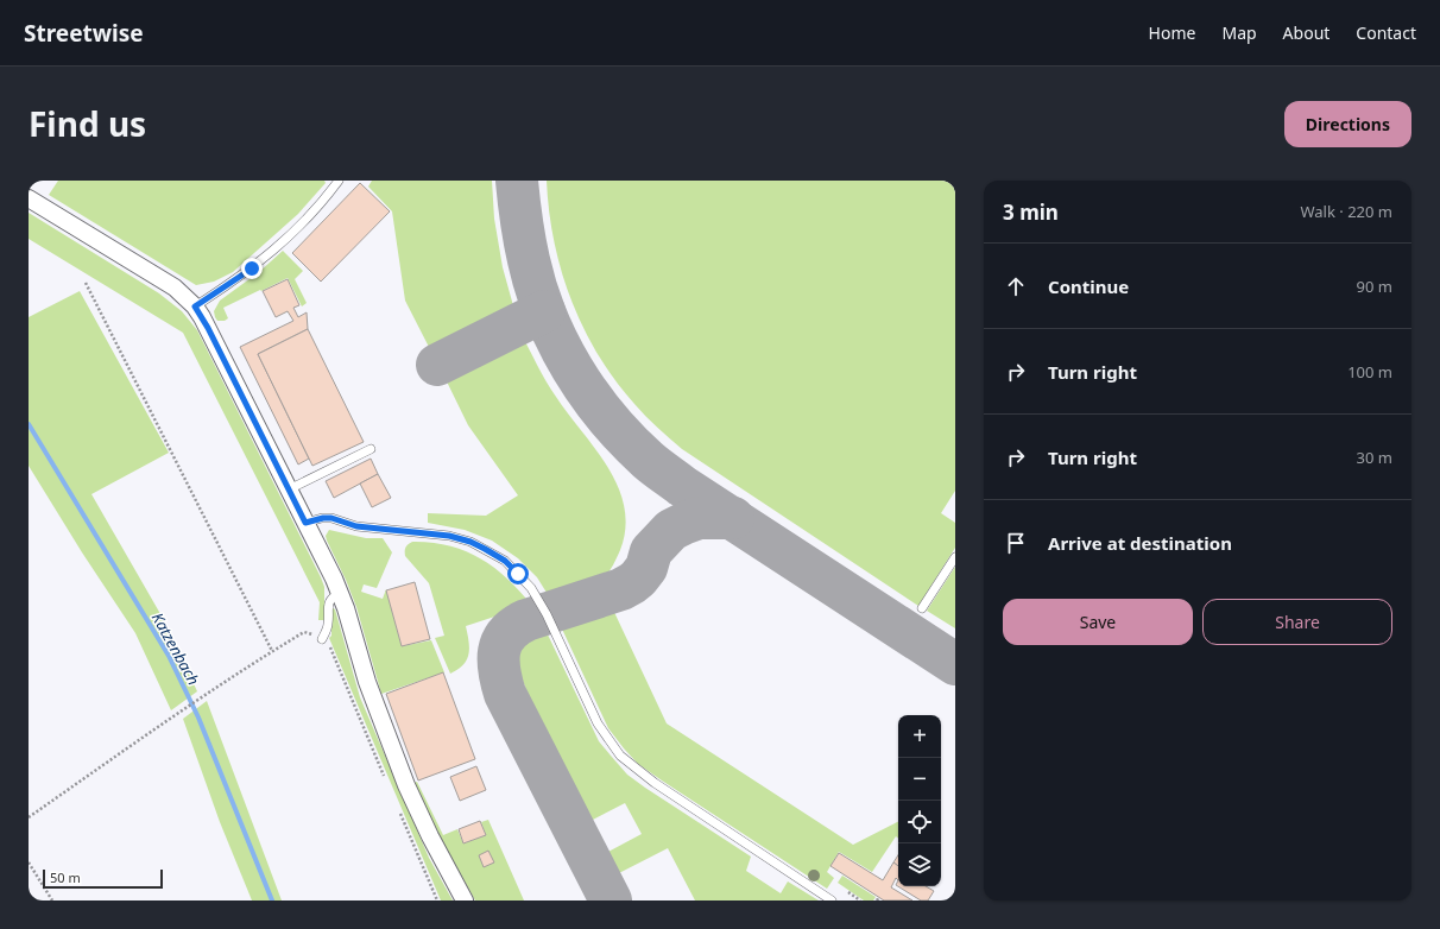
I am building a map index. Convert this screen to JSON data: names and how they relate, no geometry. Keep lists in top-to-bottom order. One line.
{"water":["Katzenbach"],"scale_bar":"50 m","page":{"header":"Streetwise","nav":["Home","Map","About","Contact"],"title":"Find us","buttons":["Directions",["Save","Share"]],"heading":["3 min","Walk · 220 m"],"list":[["Continue","90 m"],["Turn right","100 m"],["Turn right","30 m"],"Arrive at destination"],"map_buttons":["+","−"],"scale":"50 m"}}
